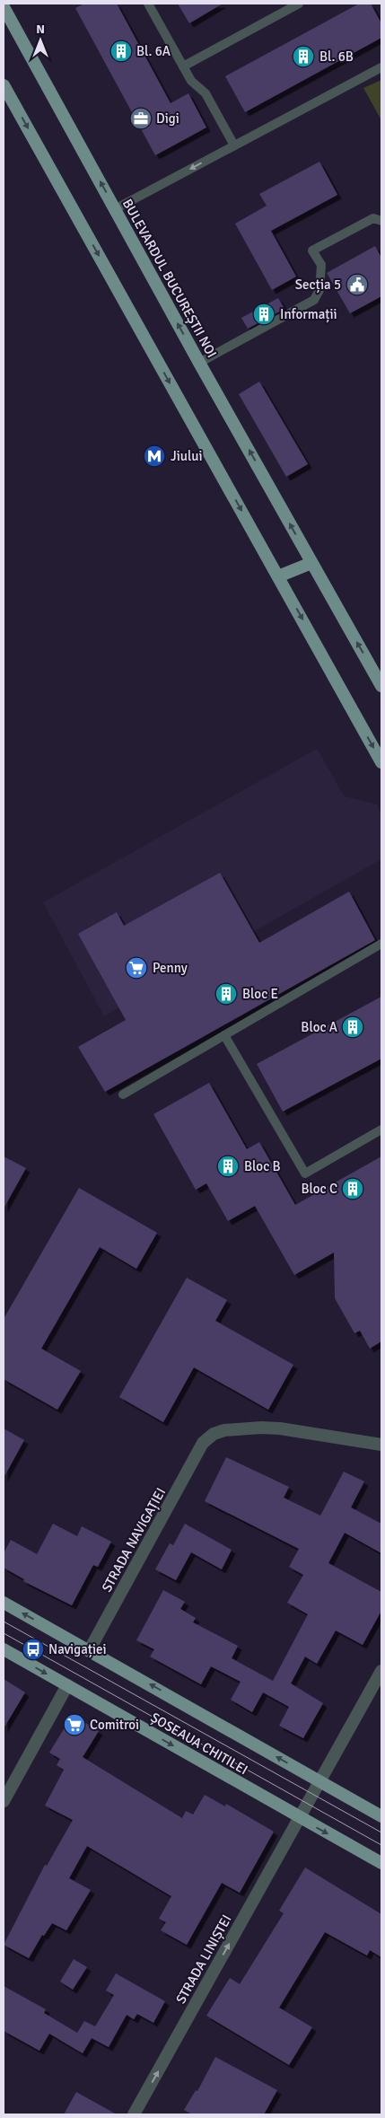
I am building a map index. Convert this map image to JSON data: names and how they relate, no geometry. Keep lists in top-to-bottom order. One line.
{"streets":{"main road":["BULEVARDUL BUCUREȘTII NOI","ȘOSEAUA CHITILEI"],"street":["STRADA NAVIGAȚIEI","STRADA LINIȘTEI"]},"crossings":[["STRADA NAVIGAȚIEI","ȘOSEAUA CHITILEI"],["ȘOSEAUA CHITILEI","STRADA LINIȘTEI"]],"one_way":["STRADA LINIȘTEI"],"places":{"building":["Bl. 6A","Bl. 6B","Informații","Bloc E","Bloc A","Bloc B","Bloc C"],"office":["Digi"],"public building":["Secția 5"],"metro station":["Jiului"],"supermarket":["Penny","Comitroi"],"bus stop":["Navigației"]},"north":"top"}
